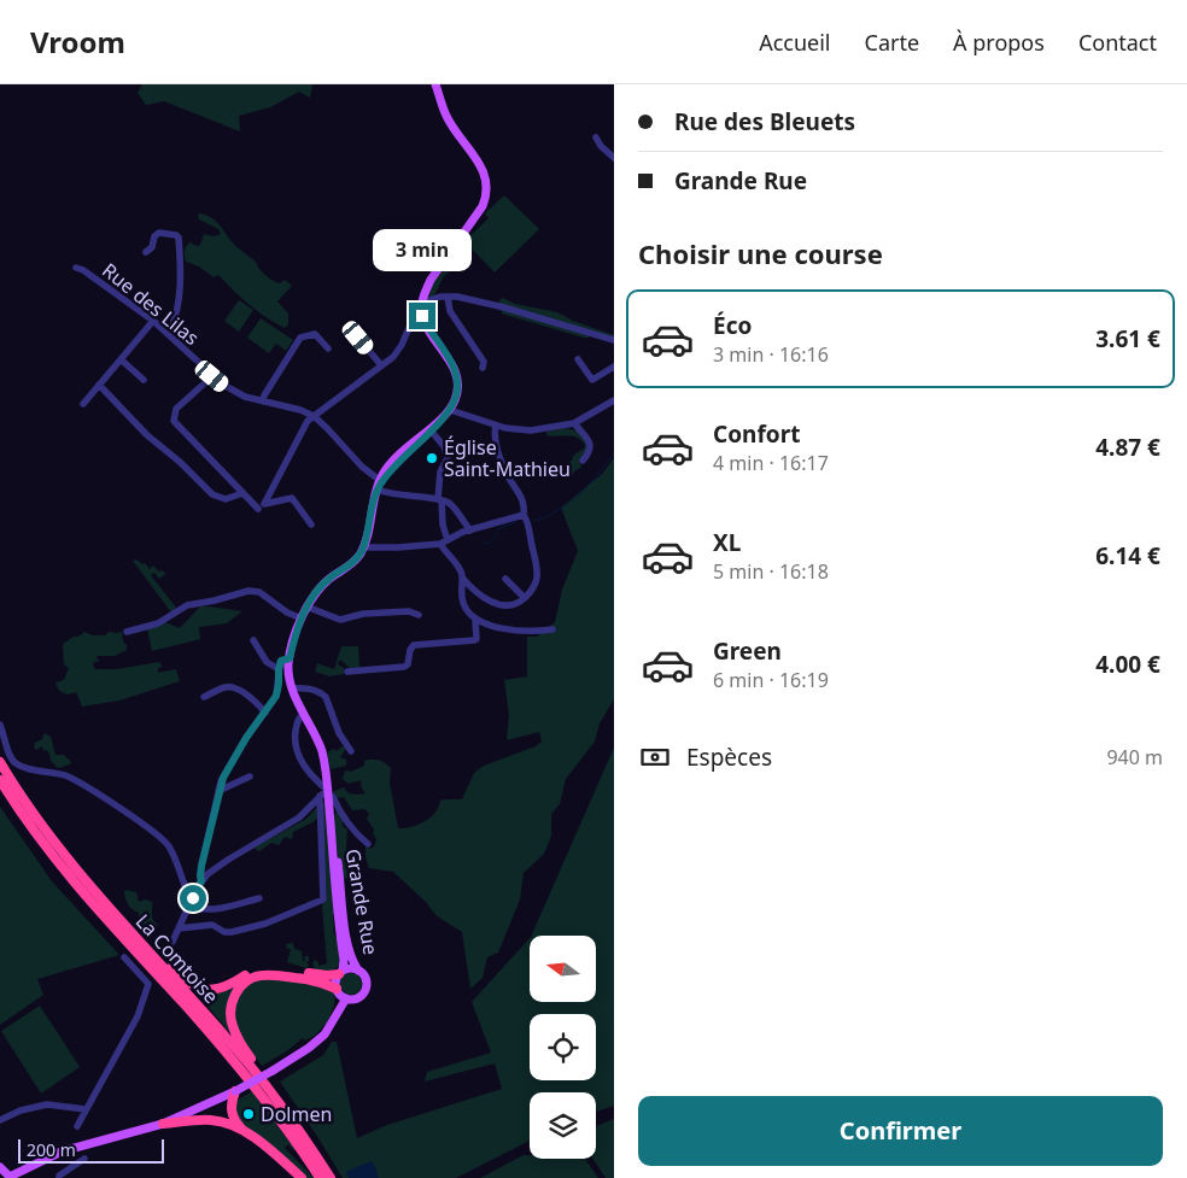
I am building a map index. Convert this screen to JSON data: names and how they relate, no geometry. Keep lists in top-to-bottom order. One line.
{"streets":{"highway":["La Comtoise"],"main road":["Grande Rue"],"street":["Rue des Lilas"]},"places":["Église Saint-Mathieu","Dolmen"],"scale_bar":"200 m","north":"left","page":{"header":"Vroom","nav":["Accueil","Carte","À propos","Contact"],"banner":["Rue des Bleuets","Grande Rue"],"heading":"Choisir une course","bubble":"3 min","list":[{"name":"Éco","note":"3 min · 16:16","value":"3.61 €"},{"name":"Confort","note":"4 min · 16:17","value":"4.87 €"},{"name":"XL","note":"5 min · 16:18","value":"6.14 €"},{"name":"Green","note":"6 min · 16:19","value":"4.00 €"}],"pay":["Espèces","940 m"],"buttons":"Confirmer","scale":"200 m"}}
